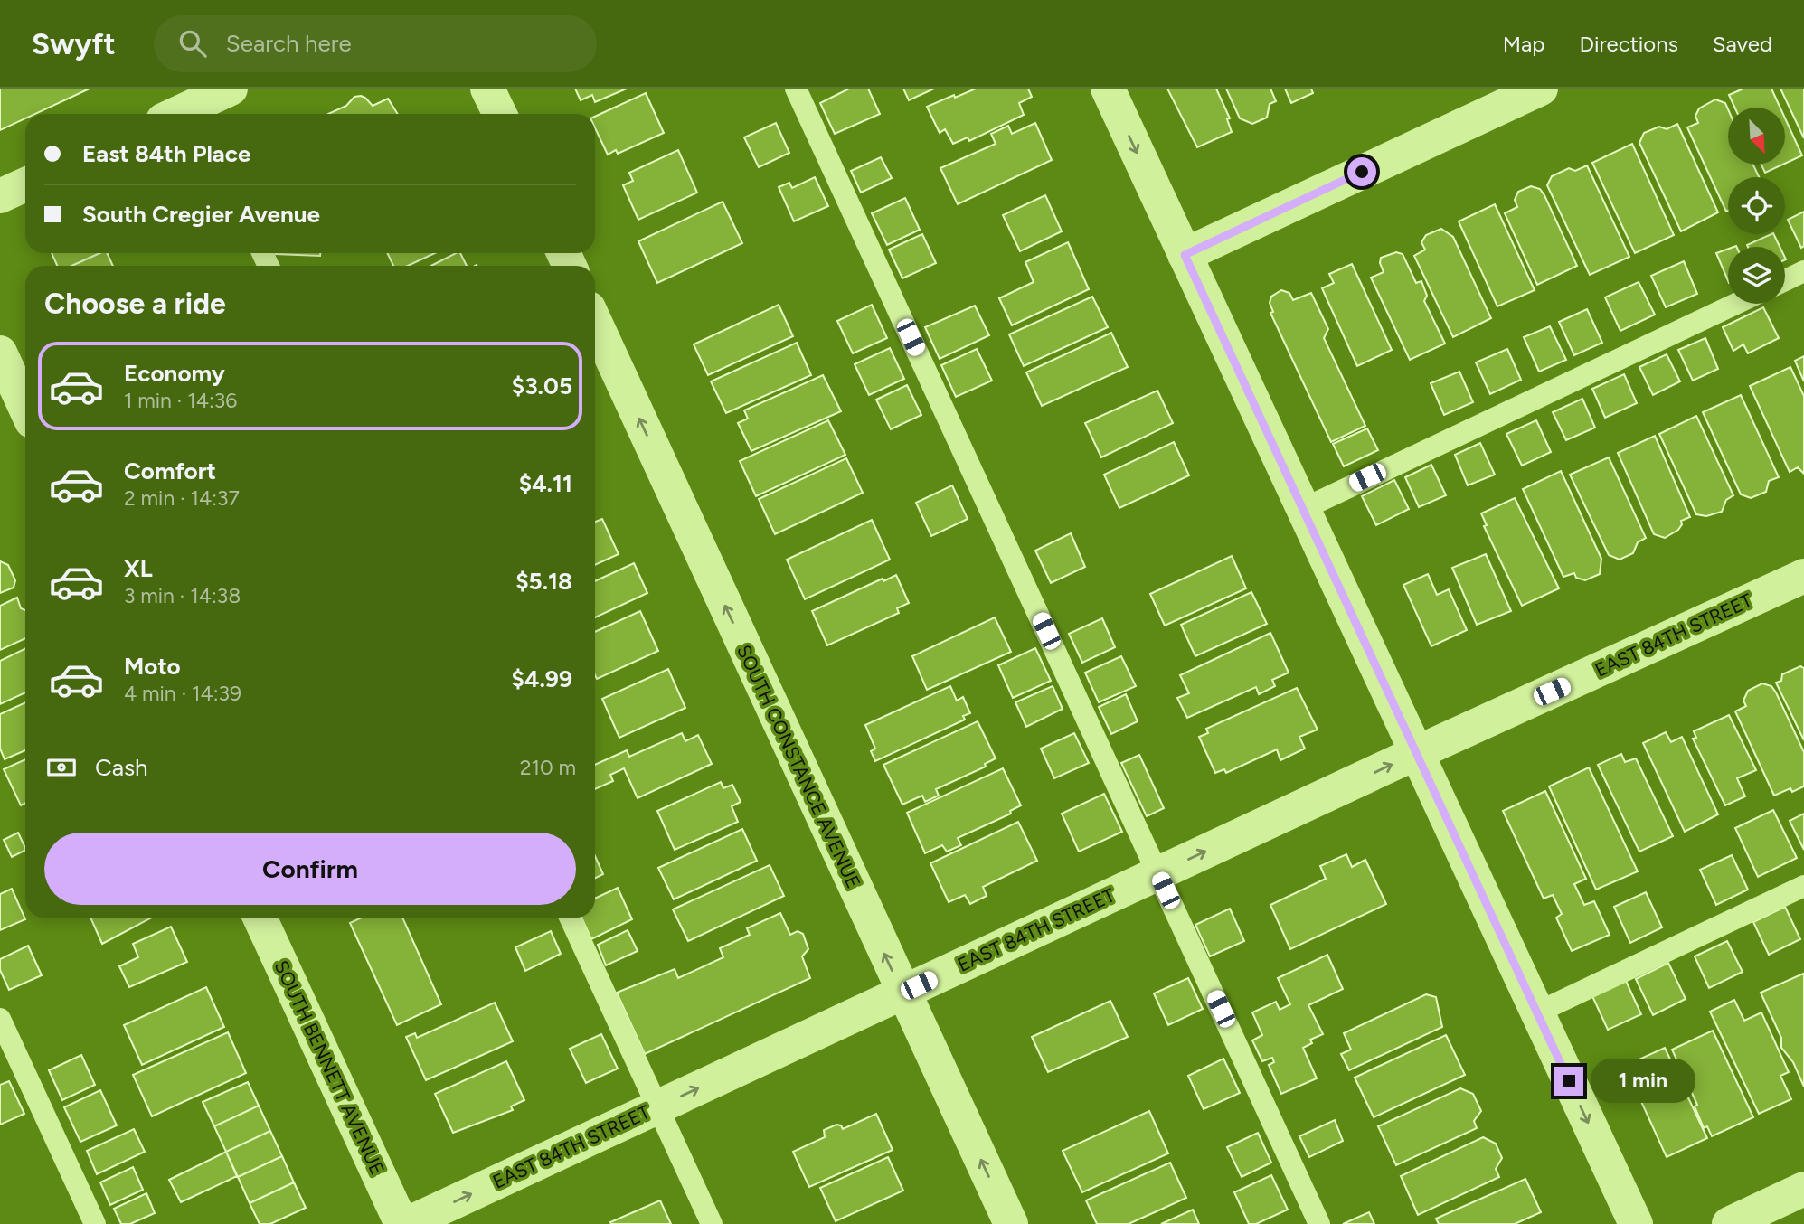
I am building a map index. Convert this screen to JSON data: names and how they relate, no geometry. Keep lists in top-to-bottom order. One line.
{"streets":{"street":["EAST 84TH STREET","SOUTH CONSTANCE AVENUE","SOUTH BENNETT AVENUE"]},"crossings":[["EAST 84TH STREET","SOUTH CONSTANCE AVENUE"]],"one_way":["EAST 84TH STREET","SOUTH CONSTANCE AVENUE"],"north":"bottom right","page":{"header":"Swyft","search":"Search here","nav":["Map","Directions","Saved"],"banner":["East 84th Place","South Cregier Avenue"],"heading":"Choose a ride","list":[{"name":"Economy","note":"1 min · 14:36","value":"$3.05"},{"name":"Comfort","note":"2 min · 14:37","value":"$4.11"},{"name":"XL","note":"3 min · 14:38","value":"$5.18"},{"name":"Moto","note":"4 min · 14:39","value":"$4.99"}],"pay":["Cash","210 m"],"buttons":"Confirm","bubble":"1 min"}}
